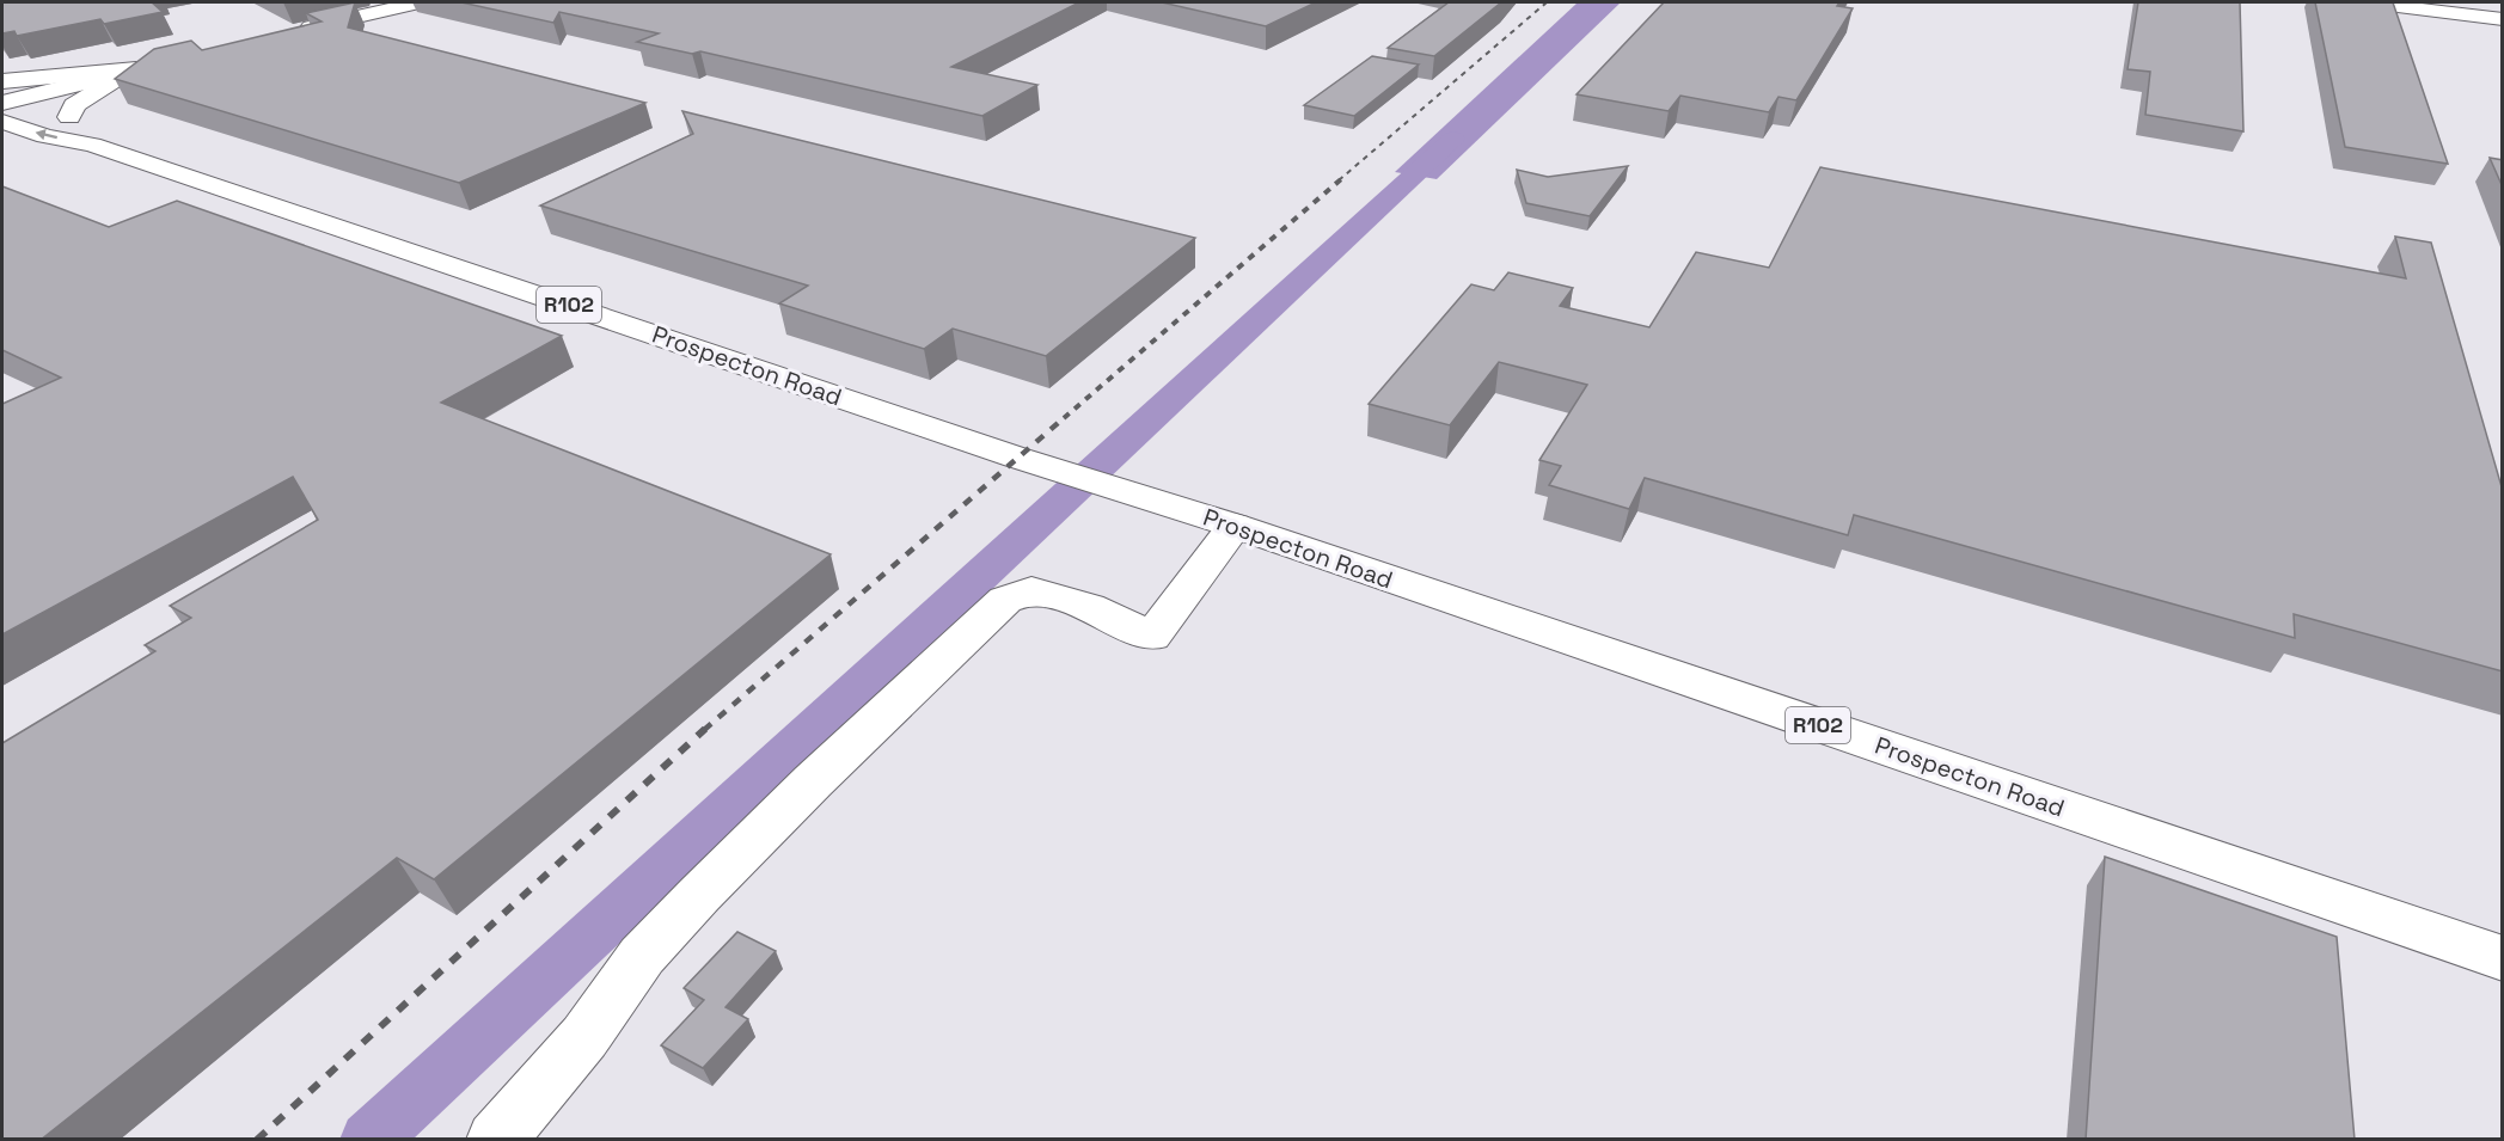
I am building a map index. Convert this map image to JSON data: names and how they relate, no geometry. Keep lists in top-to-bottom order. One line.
{"streets":{"main road":["R102","Prospecton Road"]},"crossings":[["R102","Prospecton Road"]]}
